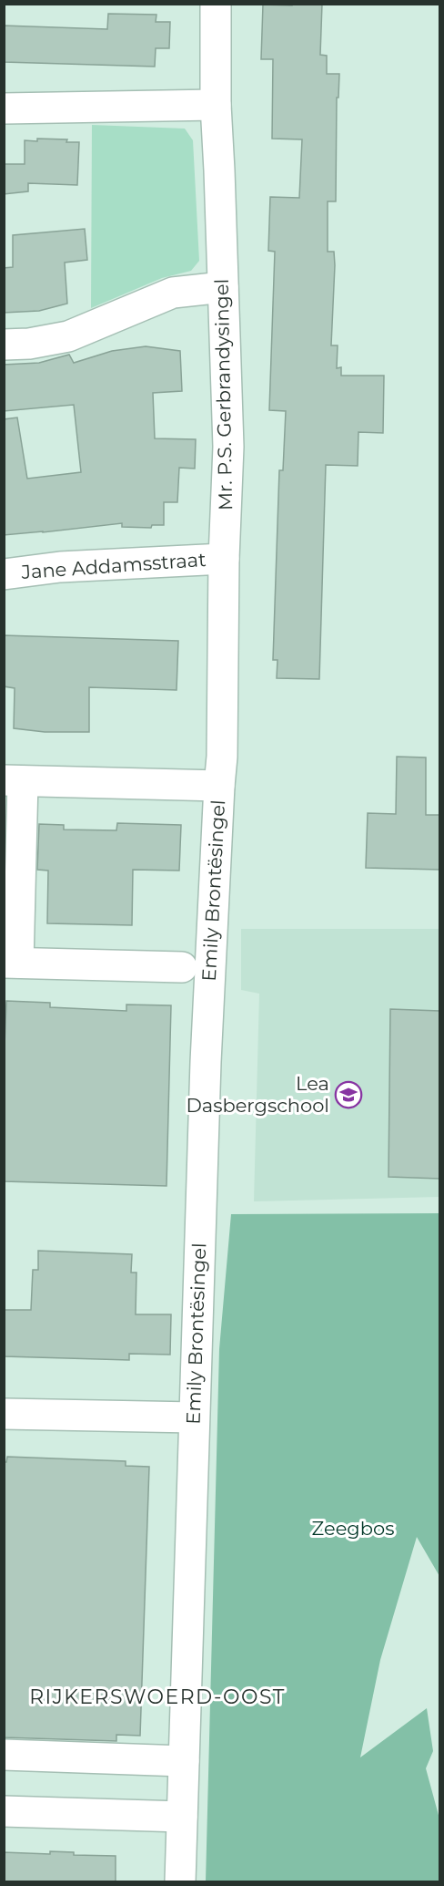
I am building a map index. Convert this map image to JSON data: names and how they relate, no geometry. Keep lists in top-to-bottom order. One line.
{"streets":{"street":["Mr. P.S. Gerbrandysingel","Jane Addamsstraat","Emily Brontësingel"]},"crossings":[["Mr. P.S. Gerbrandysingel","Jane Addamsstraat"],["Mr. P.S. Gerbrandysingel","Emily Brontësingel"]],"districts":["RIJKERSWOERD-OOST"],"parks":["Zeegbos"],"places":{"school or university":["Lea Dasbergschool"]}}
